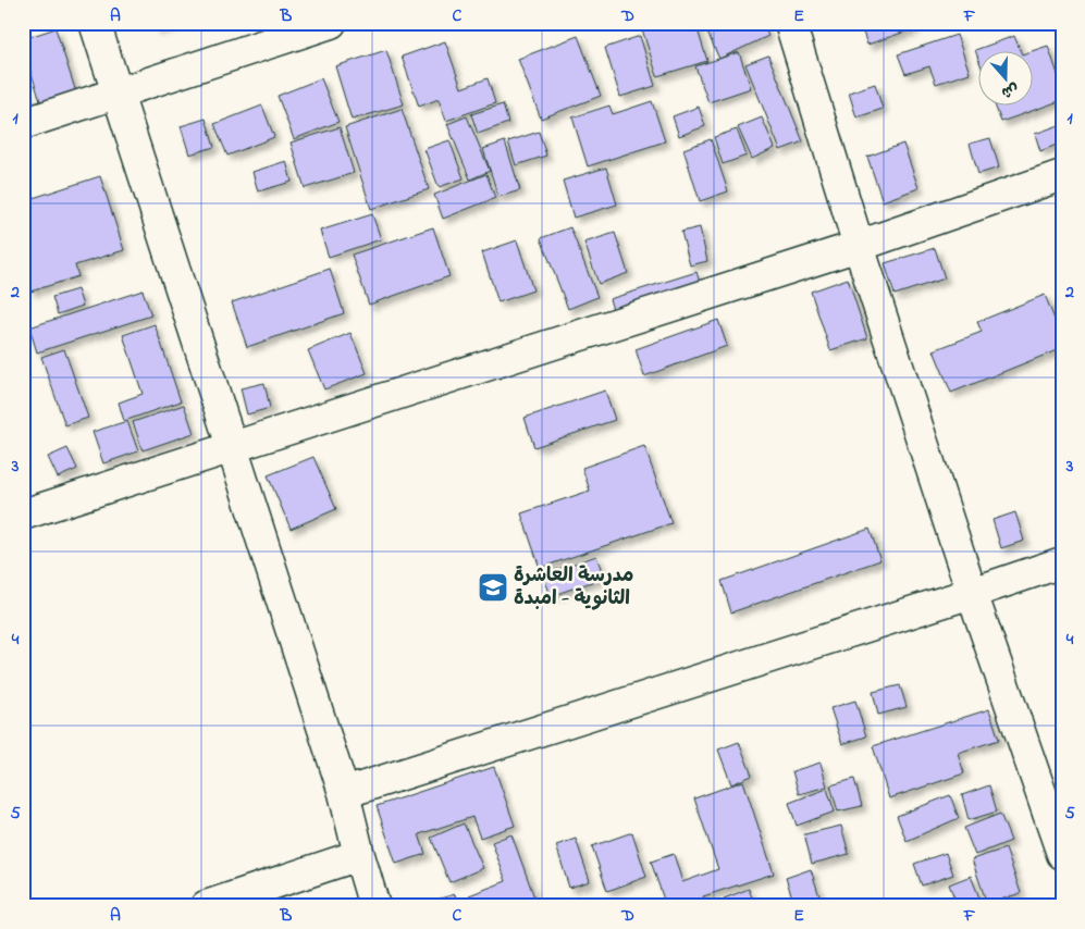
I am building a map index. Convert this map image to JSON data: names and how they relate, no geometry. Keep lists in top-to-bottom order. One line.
{"places":{"school or university":["مدرسة العاشرة الثانوية - امبدة"]},"north":"bottom","grid":{"columns":["A","B","C","D","E","F"],"rows":["1","2","3","4","5"]}}
